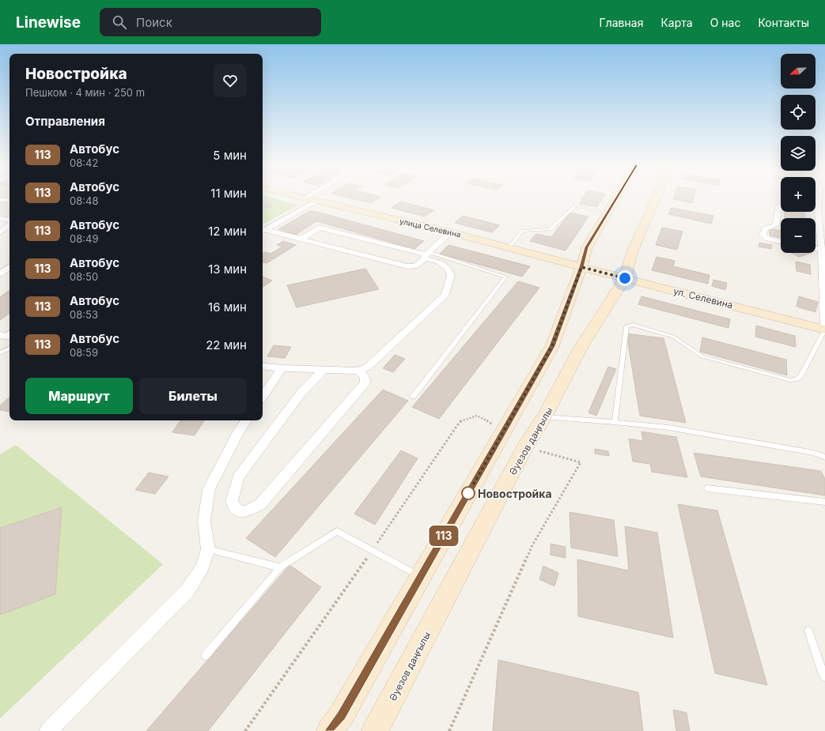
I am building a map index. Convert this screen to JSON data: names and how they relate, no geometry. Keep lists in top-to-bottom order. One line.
{"streets":{"main road":["улица Селевина","ул. Селевина","Әуезов даңғылы"]},"crossings":[["улица Селевина","ул. Селевина"],["ул. Селевина","Әуезов даңғылы"]],"places":["Новостройка"],"lines":["bus line 113"],"north":"left","page":{"header":"Linewise","search":"Поиск","nav":["Главная","Карта","О нас","Контакты"],"on_map":"113","map_buttons":["+","−"],"heading":[["Новостройка","Пешком · 4 мин · 250 m"],"Отправления"],"list":[{"mark":"113","name":"Автобус","note":"08:42","value":"5 мин"},{"mark":"113","name":"Автобус","note":"08:48","value":"11 мин"},{"mark":"113","name":"Автобус","note":"08:49","value":"12 мин"},{"mark":"113","name":"Автобус","note":"08:50","value":"13 мин"},{"mark":"113","name":"Автобус","note":"08:53","value":"16 мин"},{"mark":"113","name":"Автобус","note":"08:59","value":"22 мин"}],"buttons":["Маршрут","Билеты"]}}
